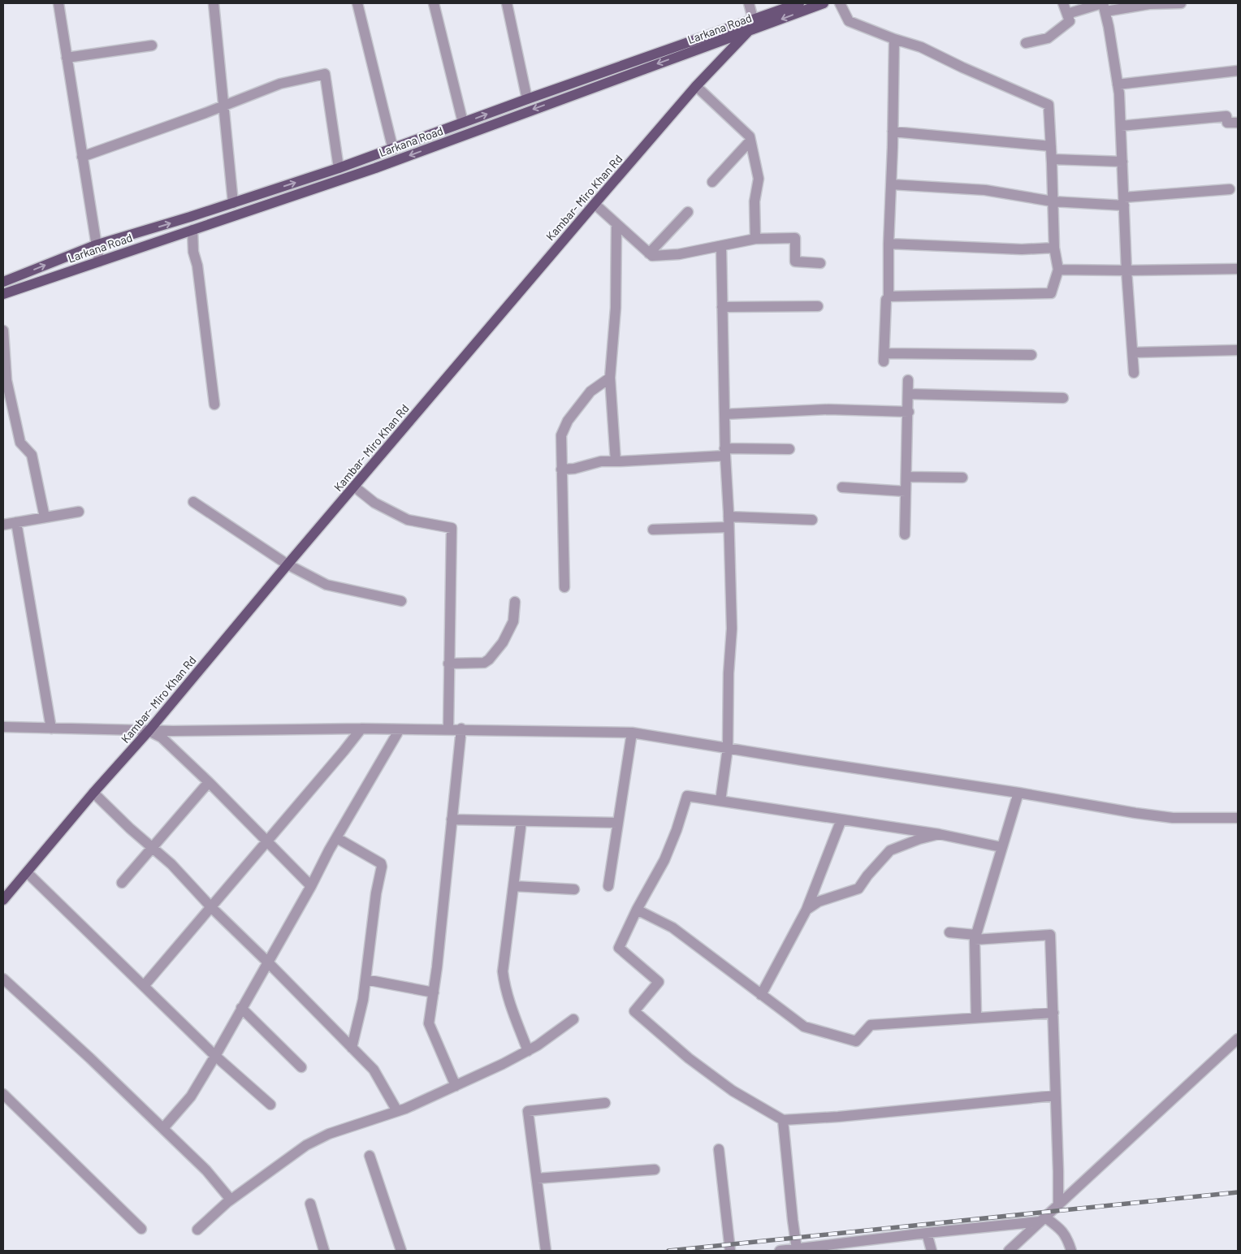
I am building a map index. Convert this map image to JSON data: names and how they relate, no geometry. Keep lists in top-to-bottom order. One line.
{"streets":{"main road":["Larkana Road","Kambar- Miro Khan Rd"]},"crossings":[["Larkana Road","Kambar- Miro Khan Rd"]]}
